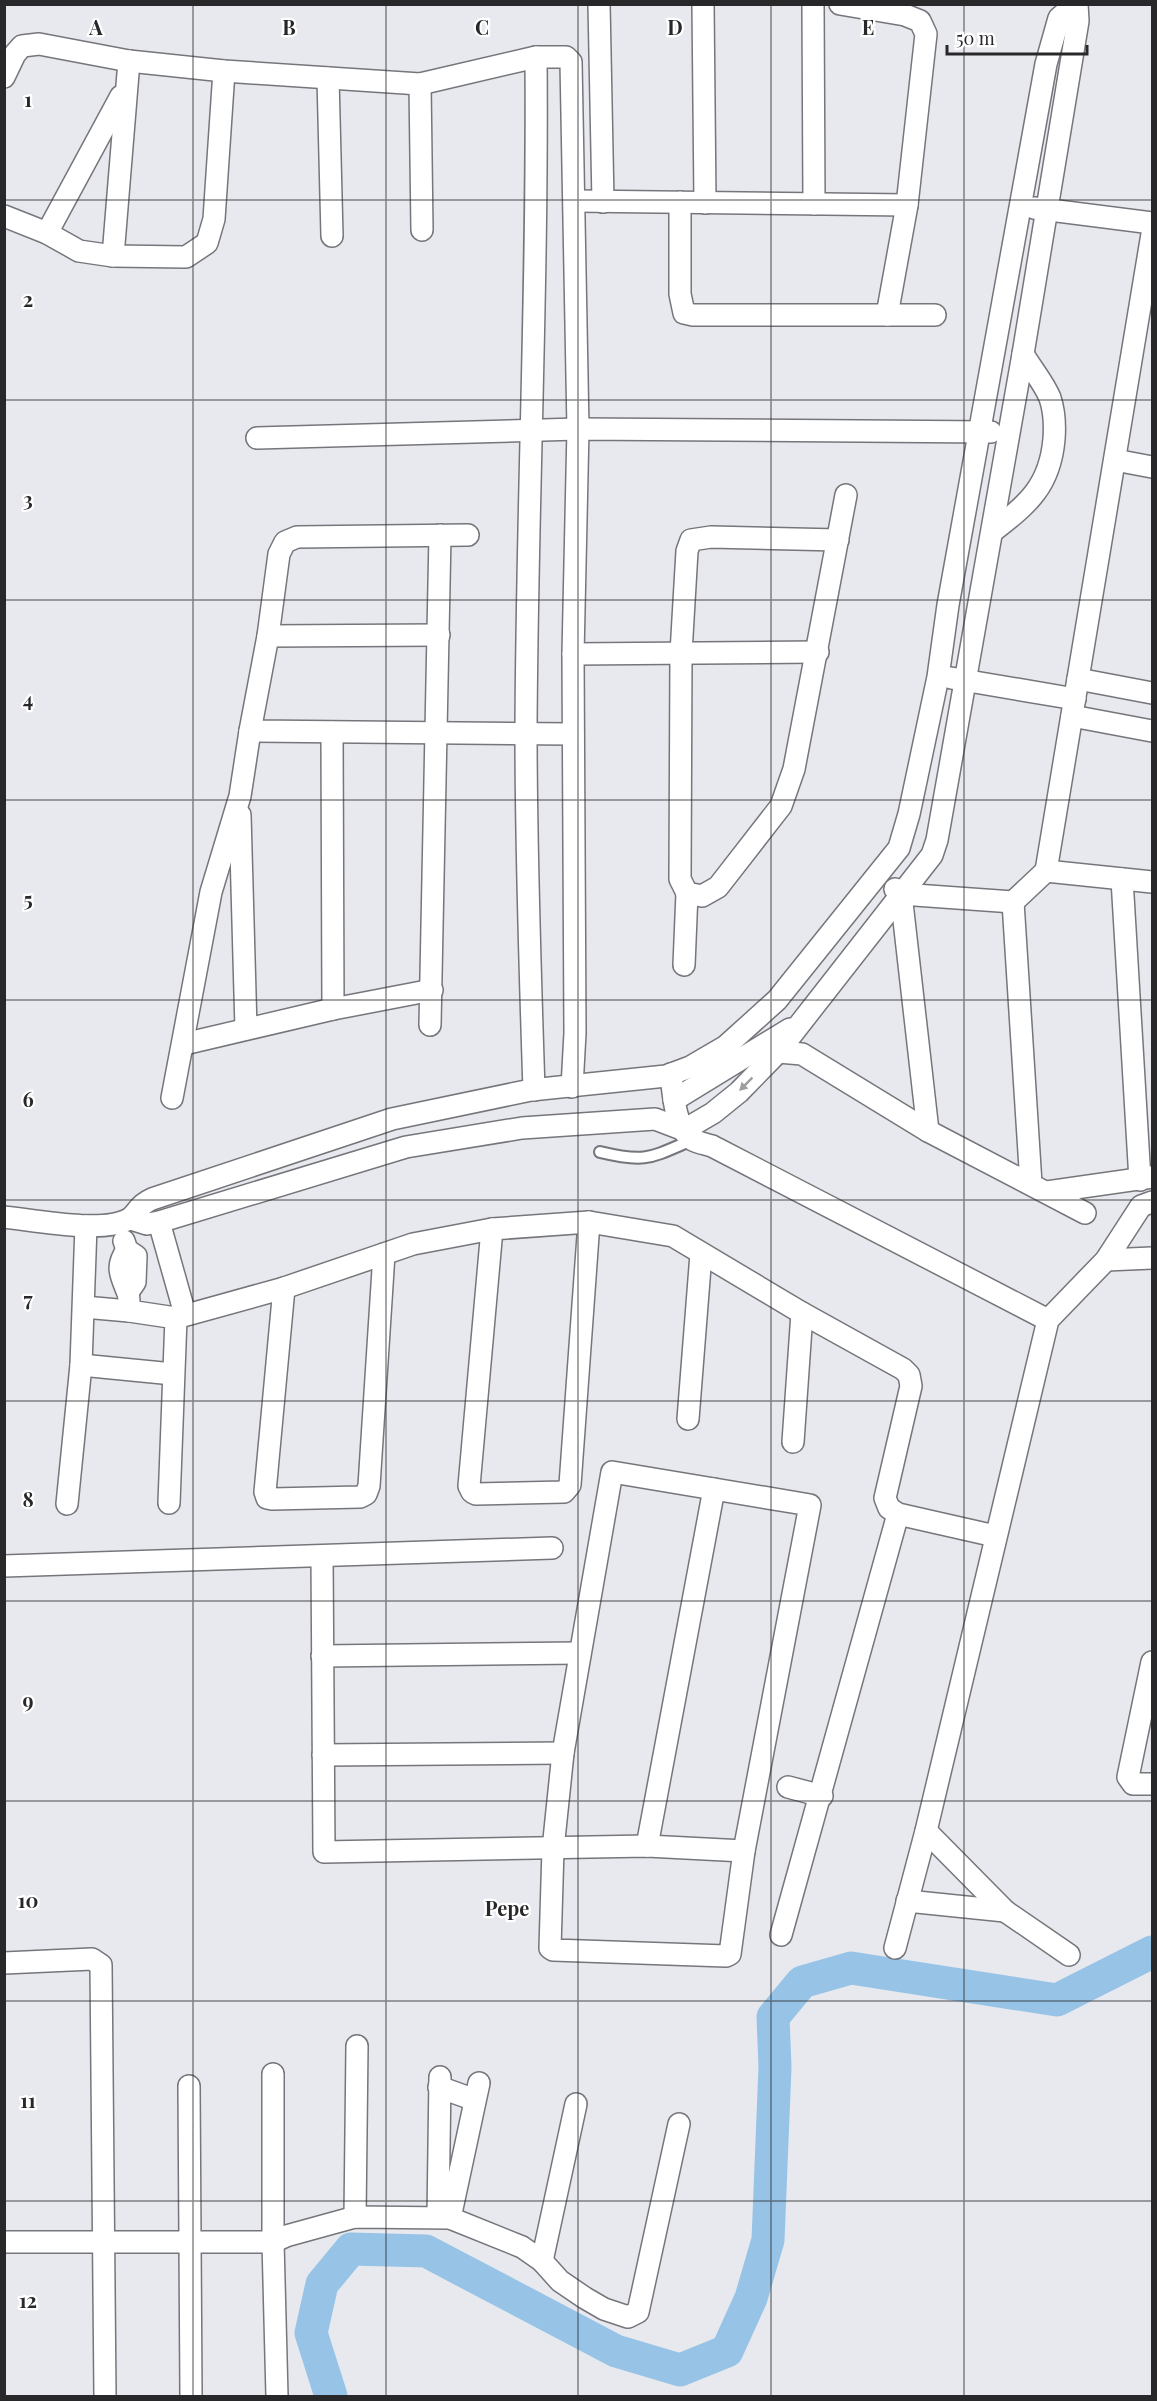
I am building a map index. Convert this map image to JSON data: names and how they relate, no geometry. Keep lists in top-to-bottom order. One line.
{"districts":["Pepe"],"scale_bar":"50 m","grid":{"columns":["A","B","C","D","E"],"rows":["1","2","3","4","5","6","7","8","9","10","11","12"]}}
